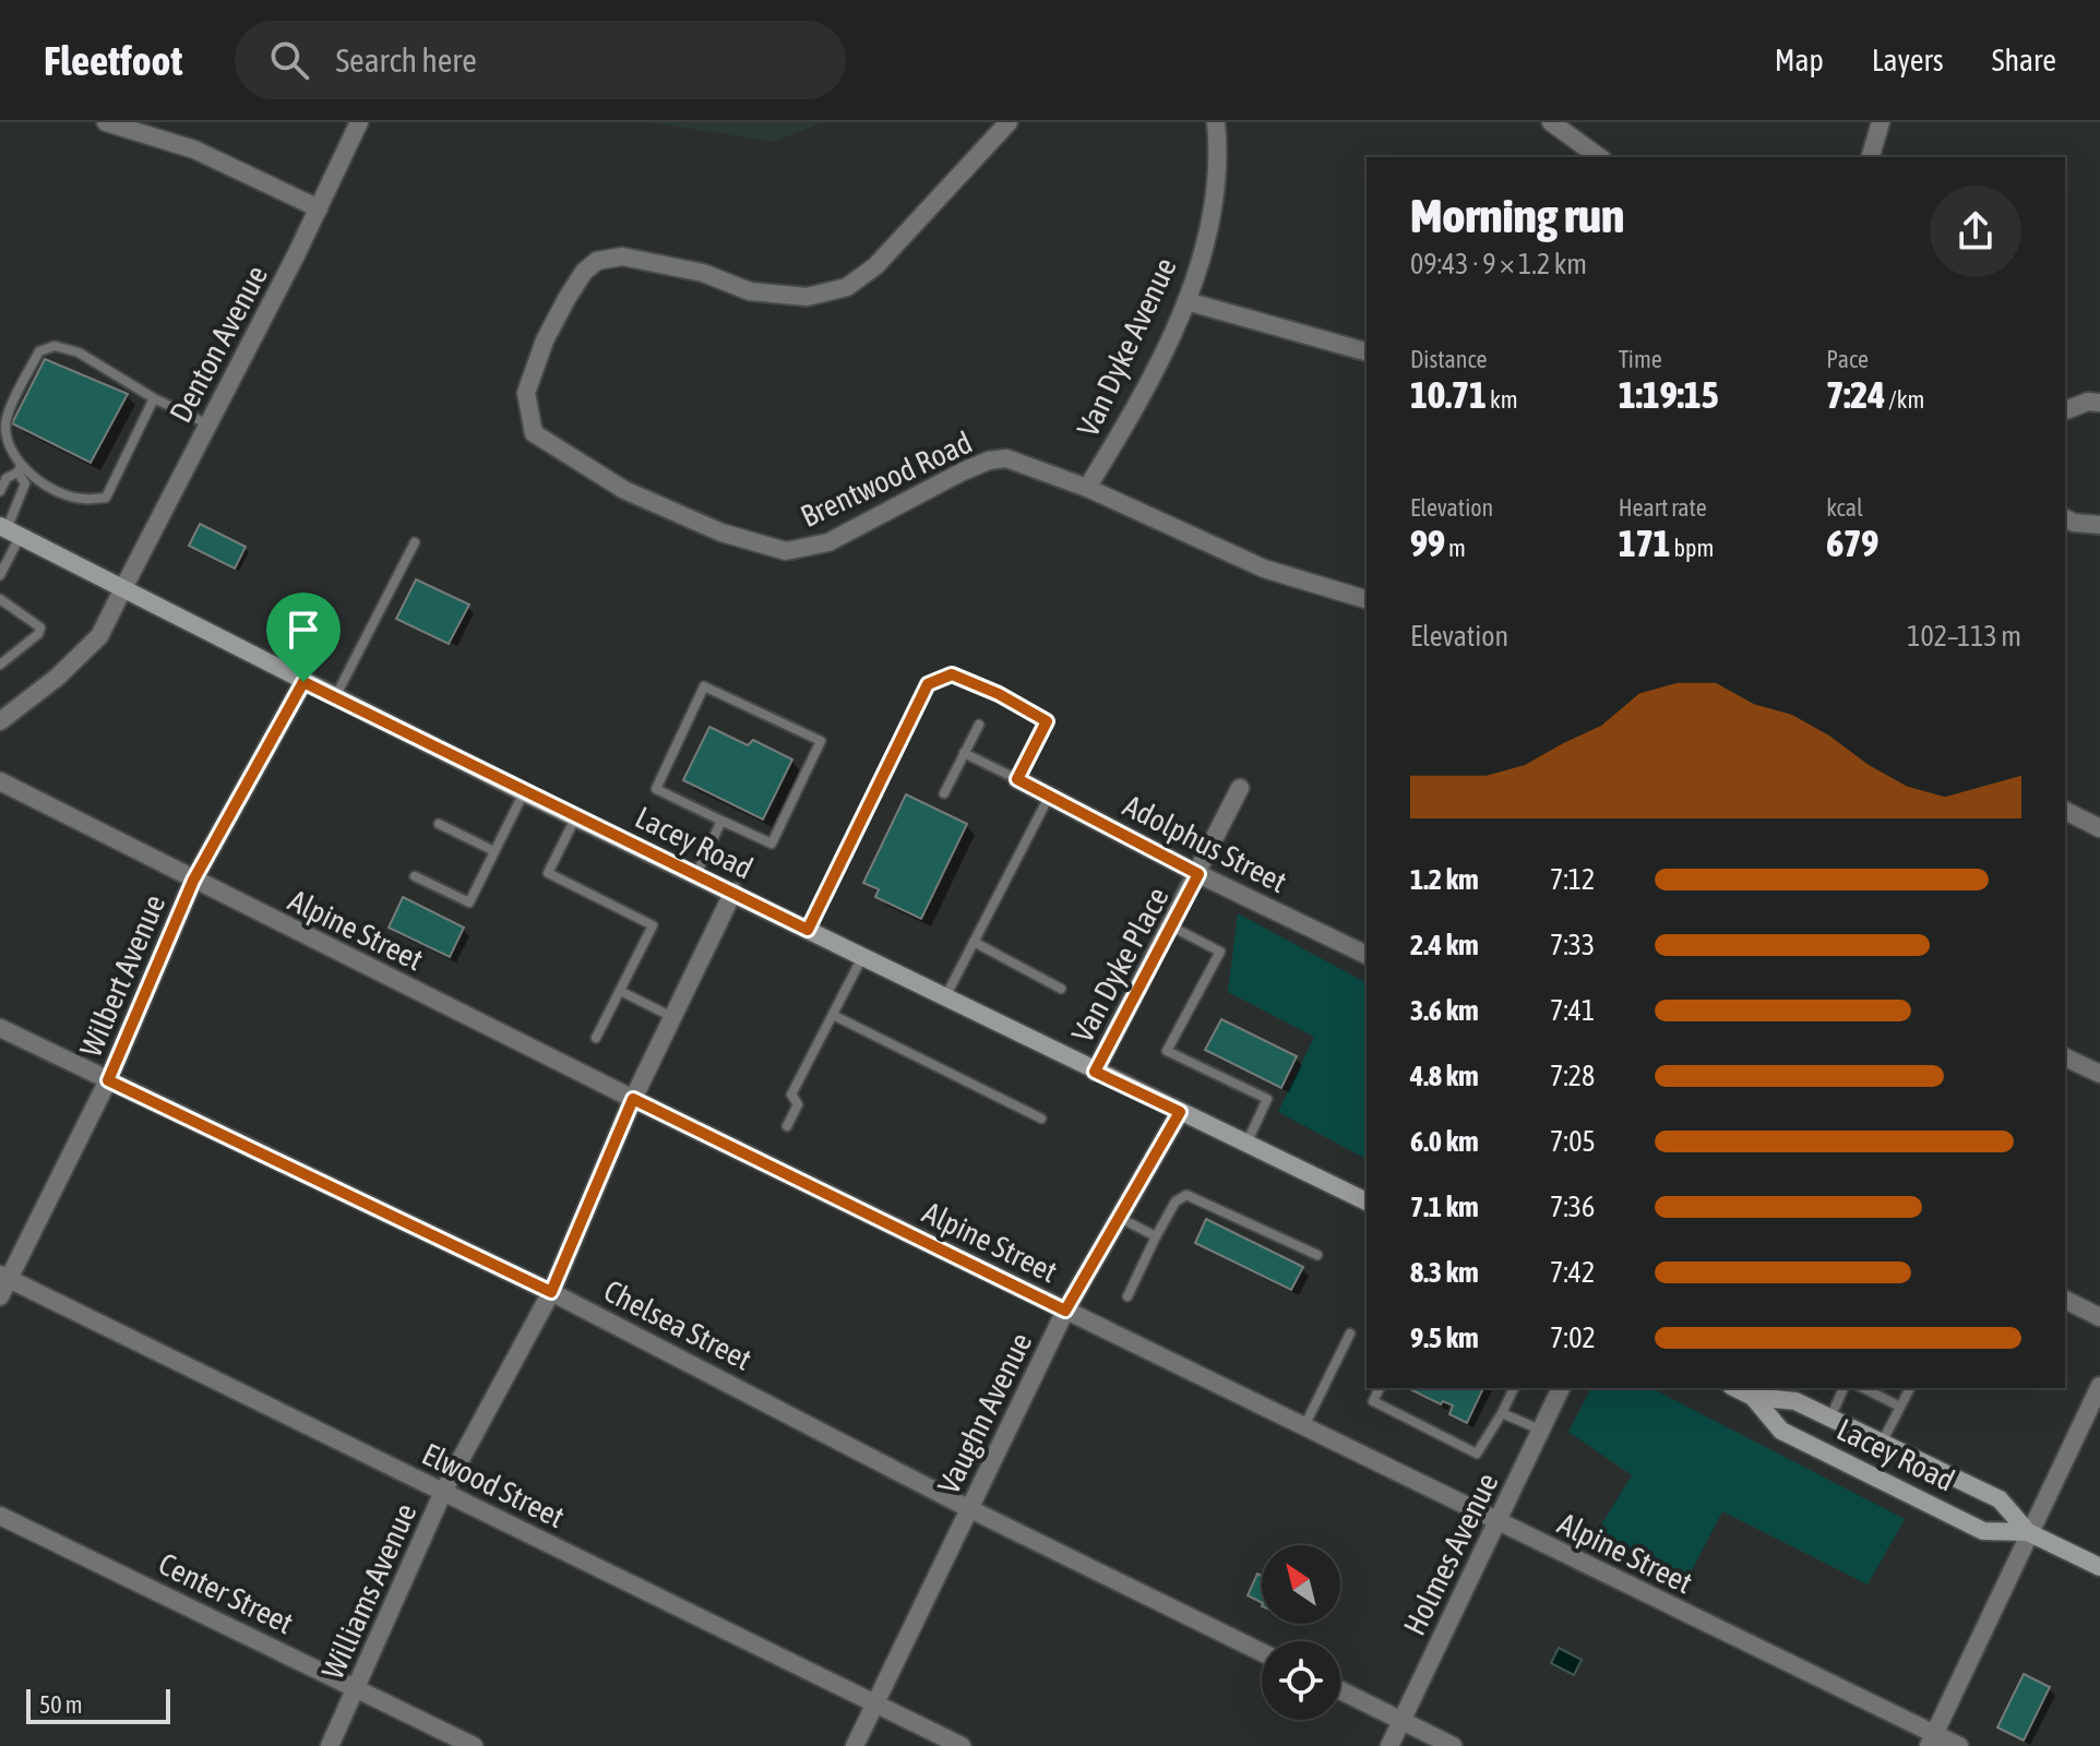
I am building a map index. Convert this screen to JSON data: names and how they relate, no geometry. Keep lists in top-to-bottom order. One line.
{"streets":{"main road":["Lacey Road"],"street":["Denton Avenue","Van Dyke Avenue","Brentwood Road","Adolphus Street","Alpine Street","Van Dyke Place","Wilbert Avenue","Chelsea Street","Vaughn Avenue","Elwood Street","Holmes Avenue","Williams Avenue","Center Street"]},"crossings":[["Denton Avenue","Lacey Road"],["Van Dyke Avenue","Brentwood Road"],["Lacey Road","Van Dyke Place"],["Lacey Road","Wilbert Avenue"],["Lacey Road","Vaughn Avenue"],["Lacey Road","Williams Avenue"],["Adolphus Street","Van Dyke Place"],["Alpine Street","Wilbert Avenue"],["Alpine Street","Vaughn Avenue"],["Alpine Street","Holmes Avenue"],["Alpine Street","Williams Avenue"],["Wilbert Avenue","Chelsea Street"],["Wilbert Avenue","Elwood Street"],["Chelsea Street","Vaughn Avenue"],["Chelsea Street","Williams Avenue"],["Vaughn Avenue","Elwood Street"],["Elwood Street","Williams Avenue"],["Williams Avenue","Center Street"]],"scale_bar":"50 m","north":"top left","page":{"header":"Fleetfoot","search":"Search here","nav":["Map","Layers","Share"],"heading":["Morning run","09:43 · 9 × 1.2 km"],"stats":[["Distance","10.71 km"],["Time","1:19:15"],["Pace","7:24 /km"],["Elevation","99 m"],["Heart rate","171 bpm"],["kcal","679"]],"chart":["Elevation","102–113 m"],"list":[{"name":"1.2 km","note":"7:12"},{"name":"2.4 km","note":"7:33"},{"name":"3.6 km","note":"7:41"},{"name":"4.8 km","note":"7:28"},{"name":"6.0 km","note":"7:05"},{"name":"7.1 km","note":"7:36"},{"name":"8.3 km","note":"7:42"},{"name":"9.5 km","note":"7:02"}],"scale":"50 m"}}
